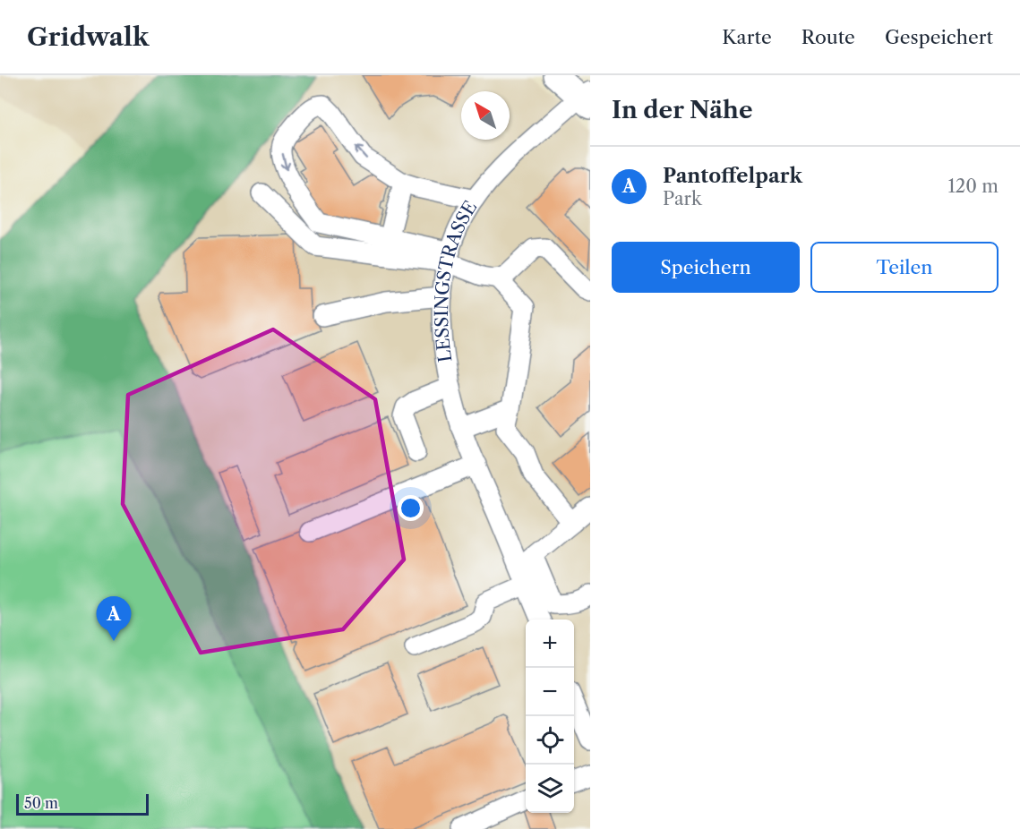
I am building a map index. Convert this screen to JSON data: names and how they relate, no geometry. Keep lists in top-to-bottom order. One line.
{"streets":{"street":["LESSINGSTRASSE"]},"scale_bar":"50 m","north":"top left","page":{"header":"Gridwalk","nav":["Karte","Route","Gespeichert"],"heading":"In der Nähe","list":[{"mark":"A","name":"Pantoffelpark","note":"Park","value":"120 m"}],"buttons":["Speichern","Teilen"],"pins":"A","map_buttons":["+","−"],"scale":"50 m"}}
